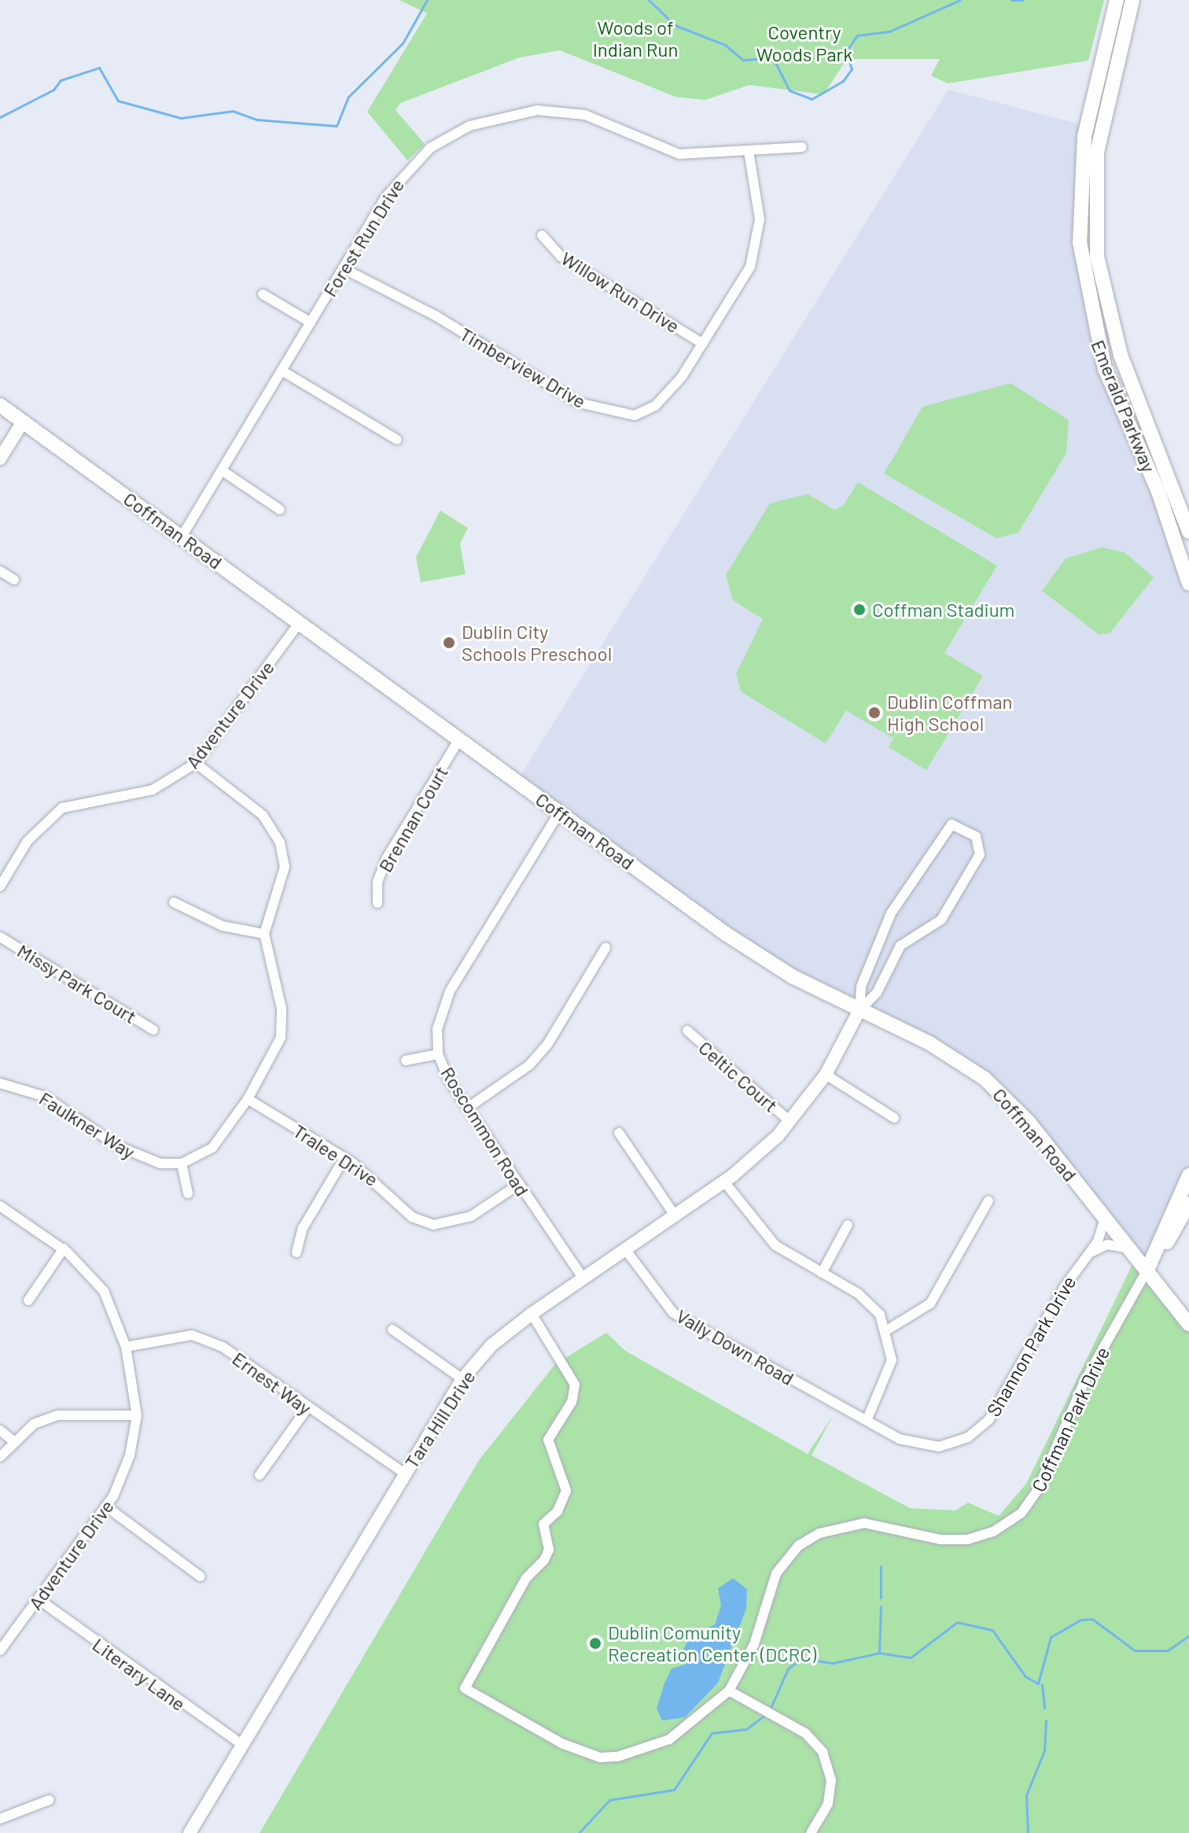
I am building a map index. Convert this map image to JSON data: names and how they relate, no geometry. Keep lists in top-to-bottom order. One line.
{"streets":{"main road":["Emerald Parkway","Coffman Road"],"street":["Forest Run Drive","Willow Run Drive","Timberview Drive","Adventure Drive","Brennan Court","Missy Park Court","Celtic Court","Faulkner Way","Roscommon Road","Tralee Drive","Shannon Park Drive","Vally Down Road","Ernest Way","Tara Hill Drive","Coffman Park Drive","Literary Lane"]},"crossings":[["Forest Run Drive","Timberview Drive"],["Forest Run Drive","Coffman Road"],["Willow Run Drive","Timberview Drive"],["Coffman Road","Adventure Drive"],["Coffman Road","Brennan Court"],["Coffman Road","Roscommon Road"],["Coffman Road","Shannon Park Drive"],["Coffman Road","Tara Hill Drive"],["Coffman Road","Coffman Park Drive"],["Adventure Drive","Ernest Way"],["Adventure Drive","Literary Lane"],["Celtic Court","Tara Hill Drive"],["Roscommon Road","Tralee Drive"],["Roscommon Road","Tara Hill Drive"],["Shannon Park Drive","Vally Down Road"],["Vally Down Road","Tara Hill Drive"],["Ernest Way","Tara Hill Drive"],["Tara Hill Drive","Coffman Park Drive"],["Tara Hill Drive","Literary Lane"]],"parks":["Woods of Indian Run","Coventry Woods Park"],"places":["Coffman Stadium","Dublin City Schools Preschool","Dublin Coffman High School","Dublin Comunity Recreation Center (DCRC)"]}
